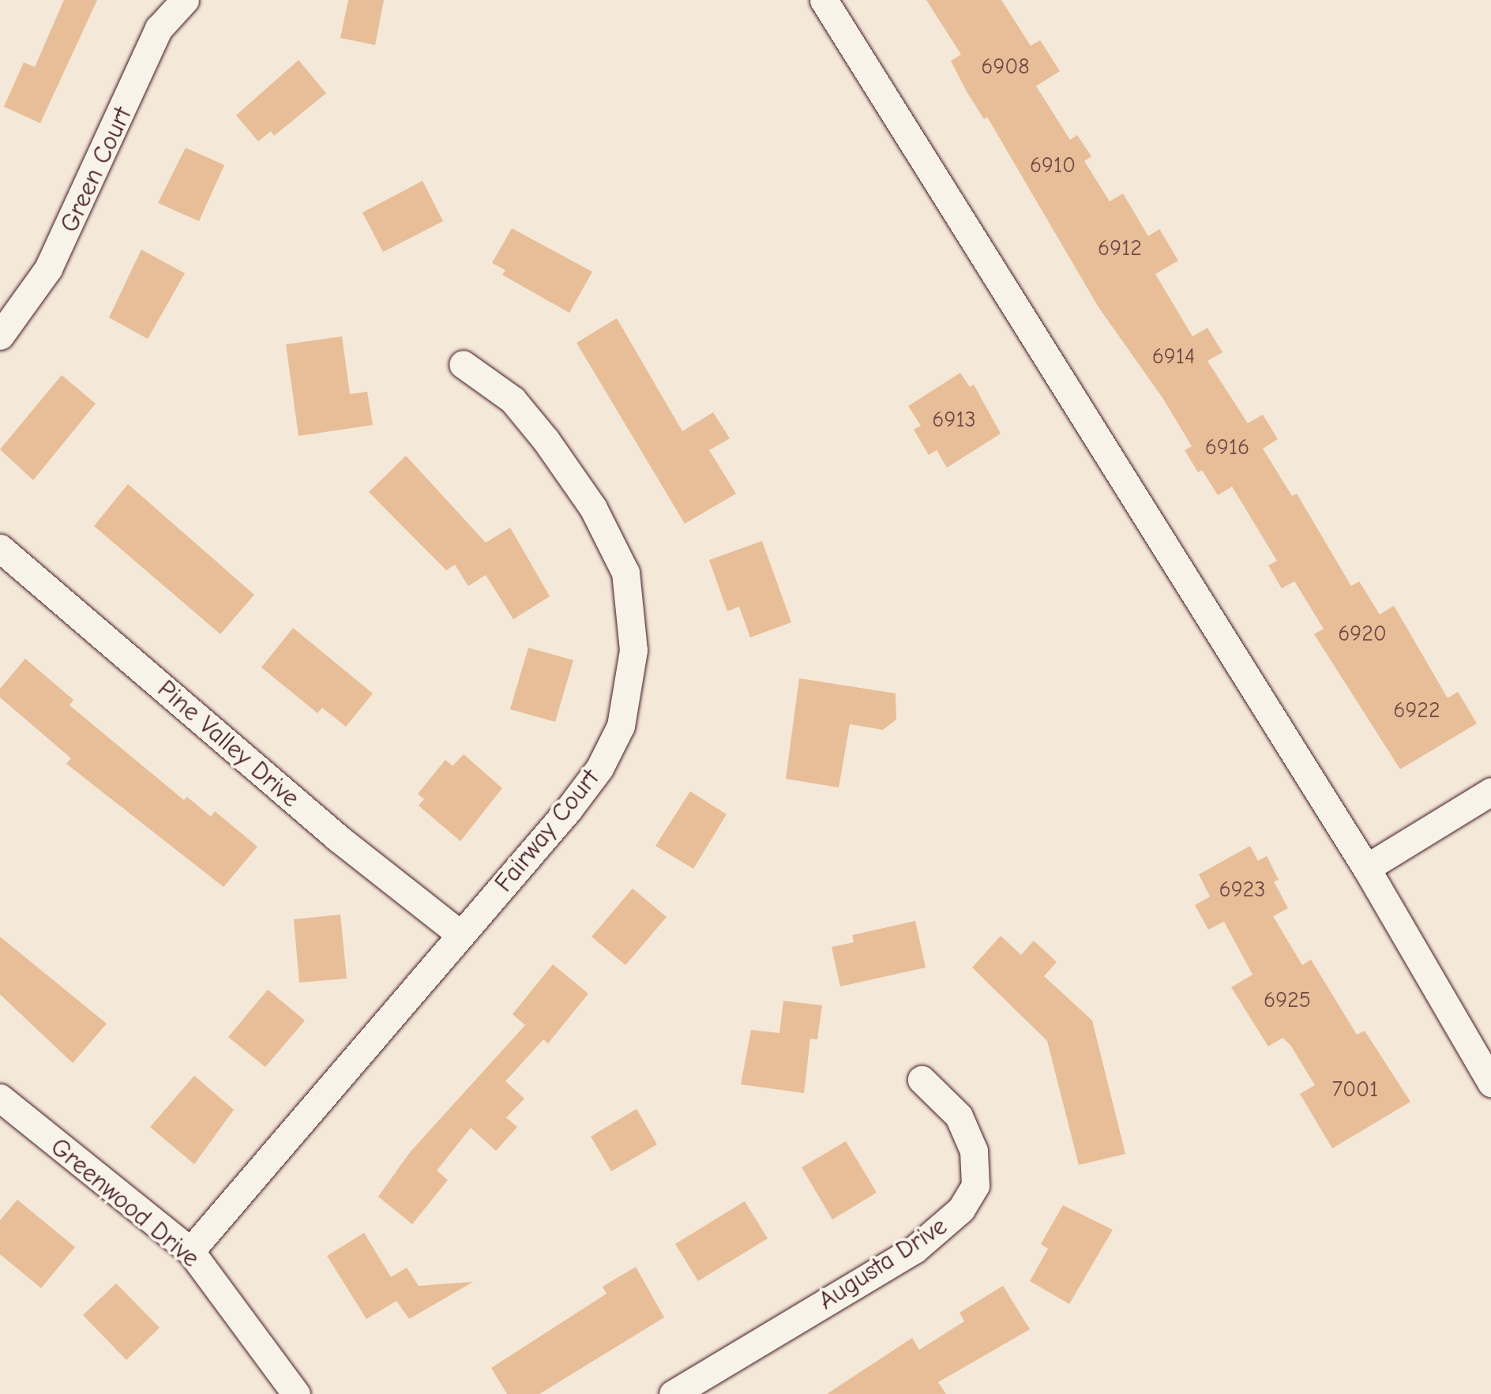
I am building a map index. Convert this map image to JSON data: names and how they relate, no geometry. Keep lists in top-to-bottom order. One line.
{"streets":{"street":["Green Court","Pine Valley Drive","Fairway Court","Greenwood Drive","Augusta Drive"]},"crossings":[["Pine Valley Drive","Fairway Court"],["Fairway Court","Greenwood Drive"]],"house_numbers":["6908","6910","6912","6914","6913","6916","6920","6922","6923","6925","7001"]}
